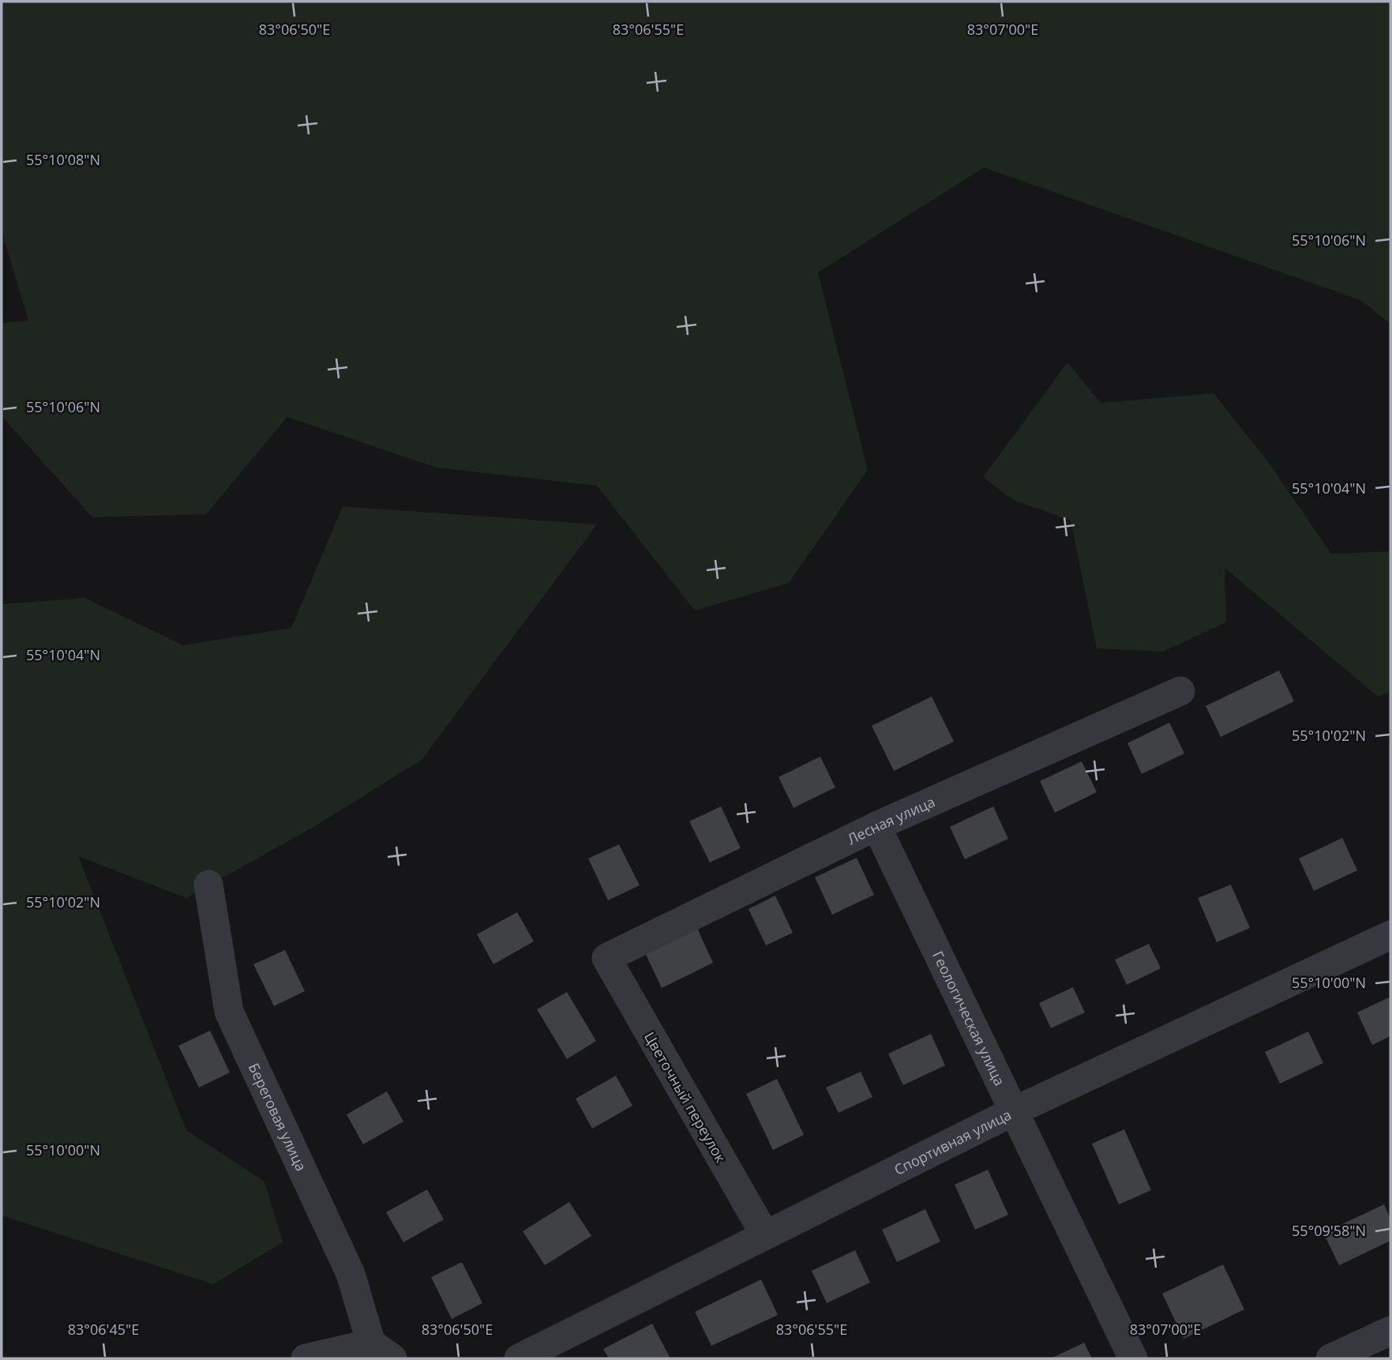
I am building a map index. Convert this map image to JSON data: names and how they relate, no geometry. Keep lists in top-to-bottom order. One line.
{"streets":{"street":["Лесная улица","Геологическая улица","Цветочный переулок","Береговая улица","Спортивная улица"]},"crossings":[["Лесная улица","Геологическая улица"],["Лесная улица","Цветочный переулок"],["Геологическая улица","Спортивная улица"],["Цветочный переулок","Спортивная улица"]],"coordinates":["83°06'50\"E","83°06'55\"E","83°07'00\"E","55°10'08\"N","55°10'06\"N","55°10'04\"N","55°10'02\"N","55°10'00\"N","55°09'58\"N","83°06'45\"E"]}
